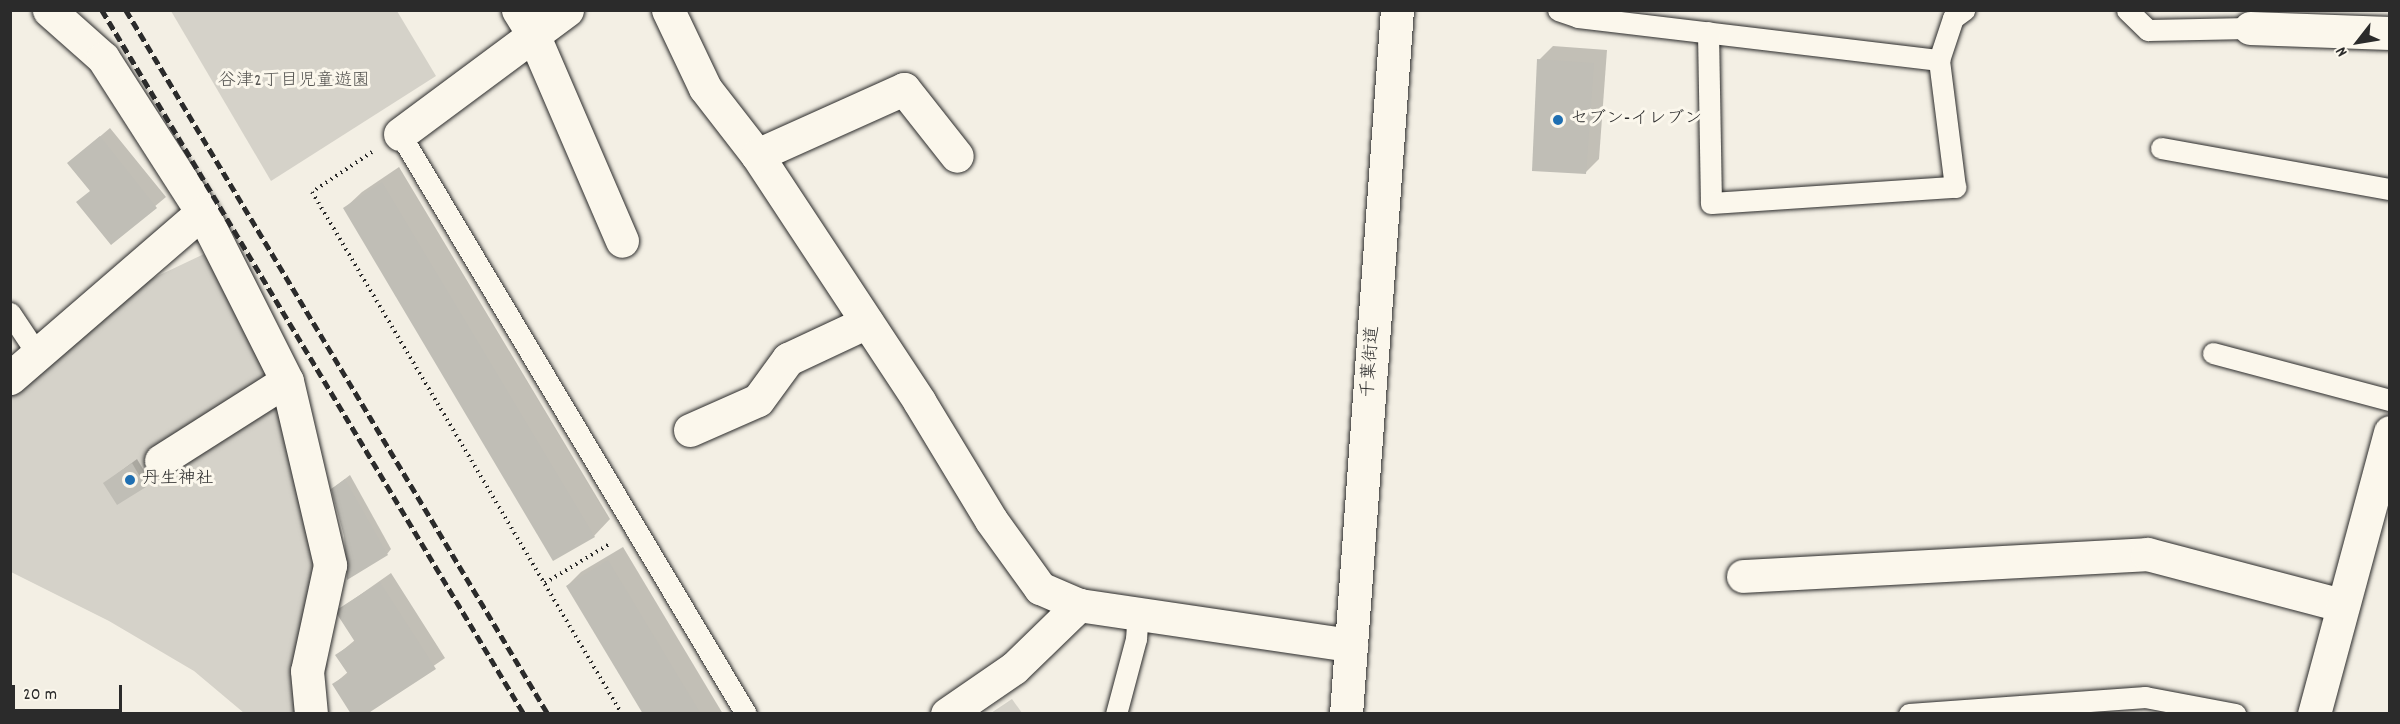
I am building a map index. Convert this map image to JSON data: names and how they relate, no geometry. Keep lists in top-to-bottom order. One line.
{"streets":{"main road":["千葉街道"]},"parks":["谷津2丁目児童遊園"],"places":["セブン-イレブン","丹生神社"],"scale_bar":"20 m","north":"bottom left"}
